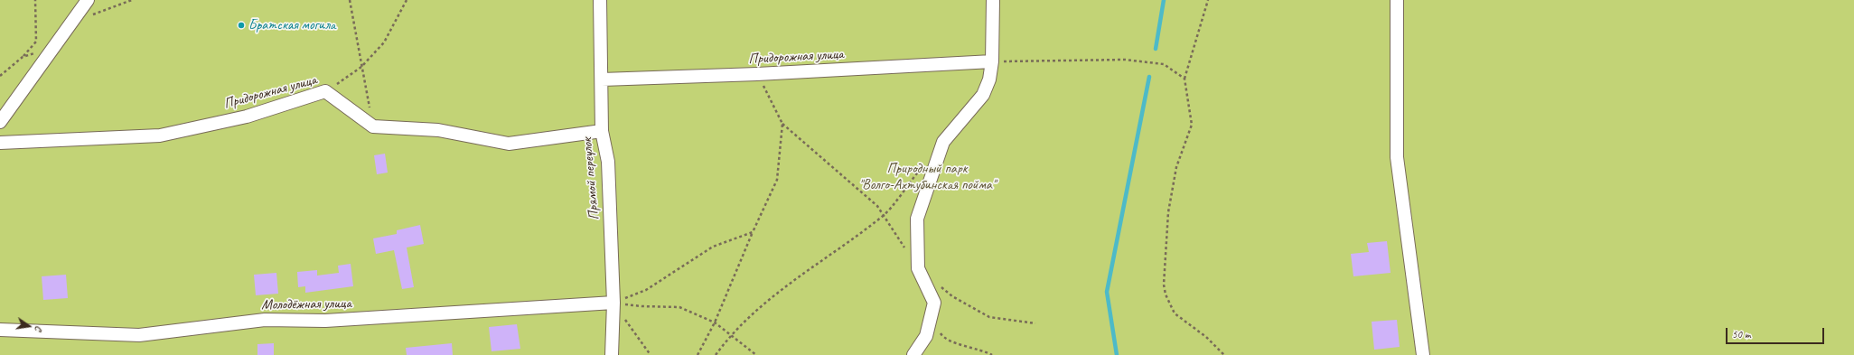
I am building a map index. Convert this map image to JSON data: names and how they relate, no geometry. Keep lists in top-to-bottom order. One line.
{"streets":{"street":["Придорожная улица","Прямой переулок","Молодёжная улица"]},"crossings":[["Придорожная улица","Прямой переулок"],["Прямой переулок","Молодёжная улица"]],"parks":["Природный парк \"Волго-Ахтубинская пойма\""],"places":["Братская могила"],"scale_bar":"50 m","north":"right"}
